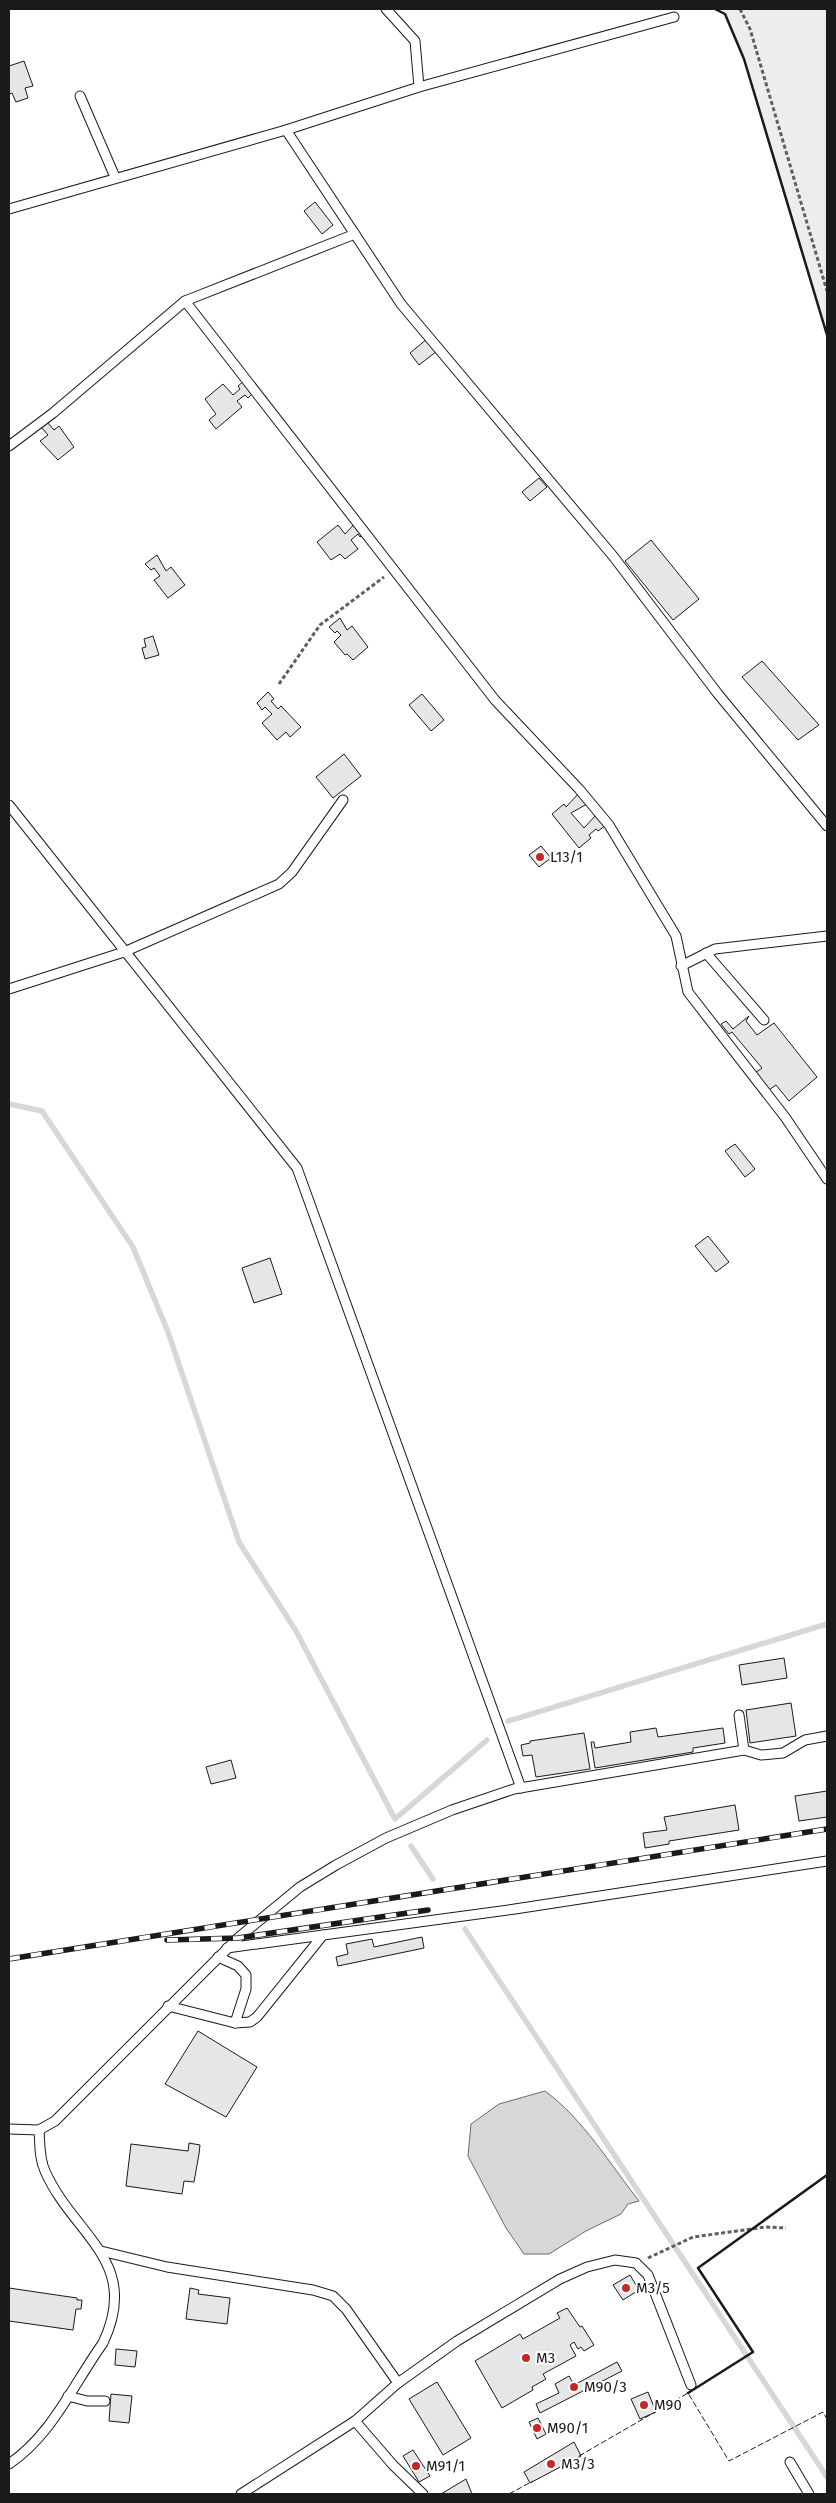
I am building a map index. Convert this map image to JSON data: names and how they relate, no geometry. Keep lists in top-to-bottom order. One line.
{"places":["L13/1","M3/5","M3","M90/3","M90","M90/1","M3/3","M91/1"]}
